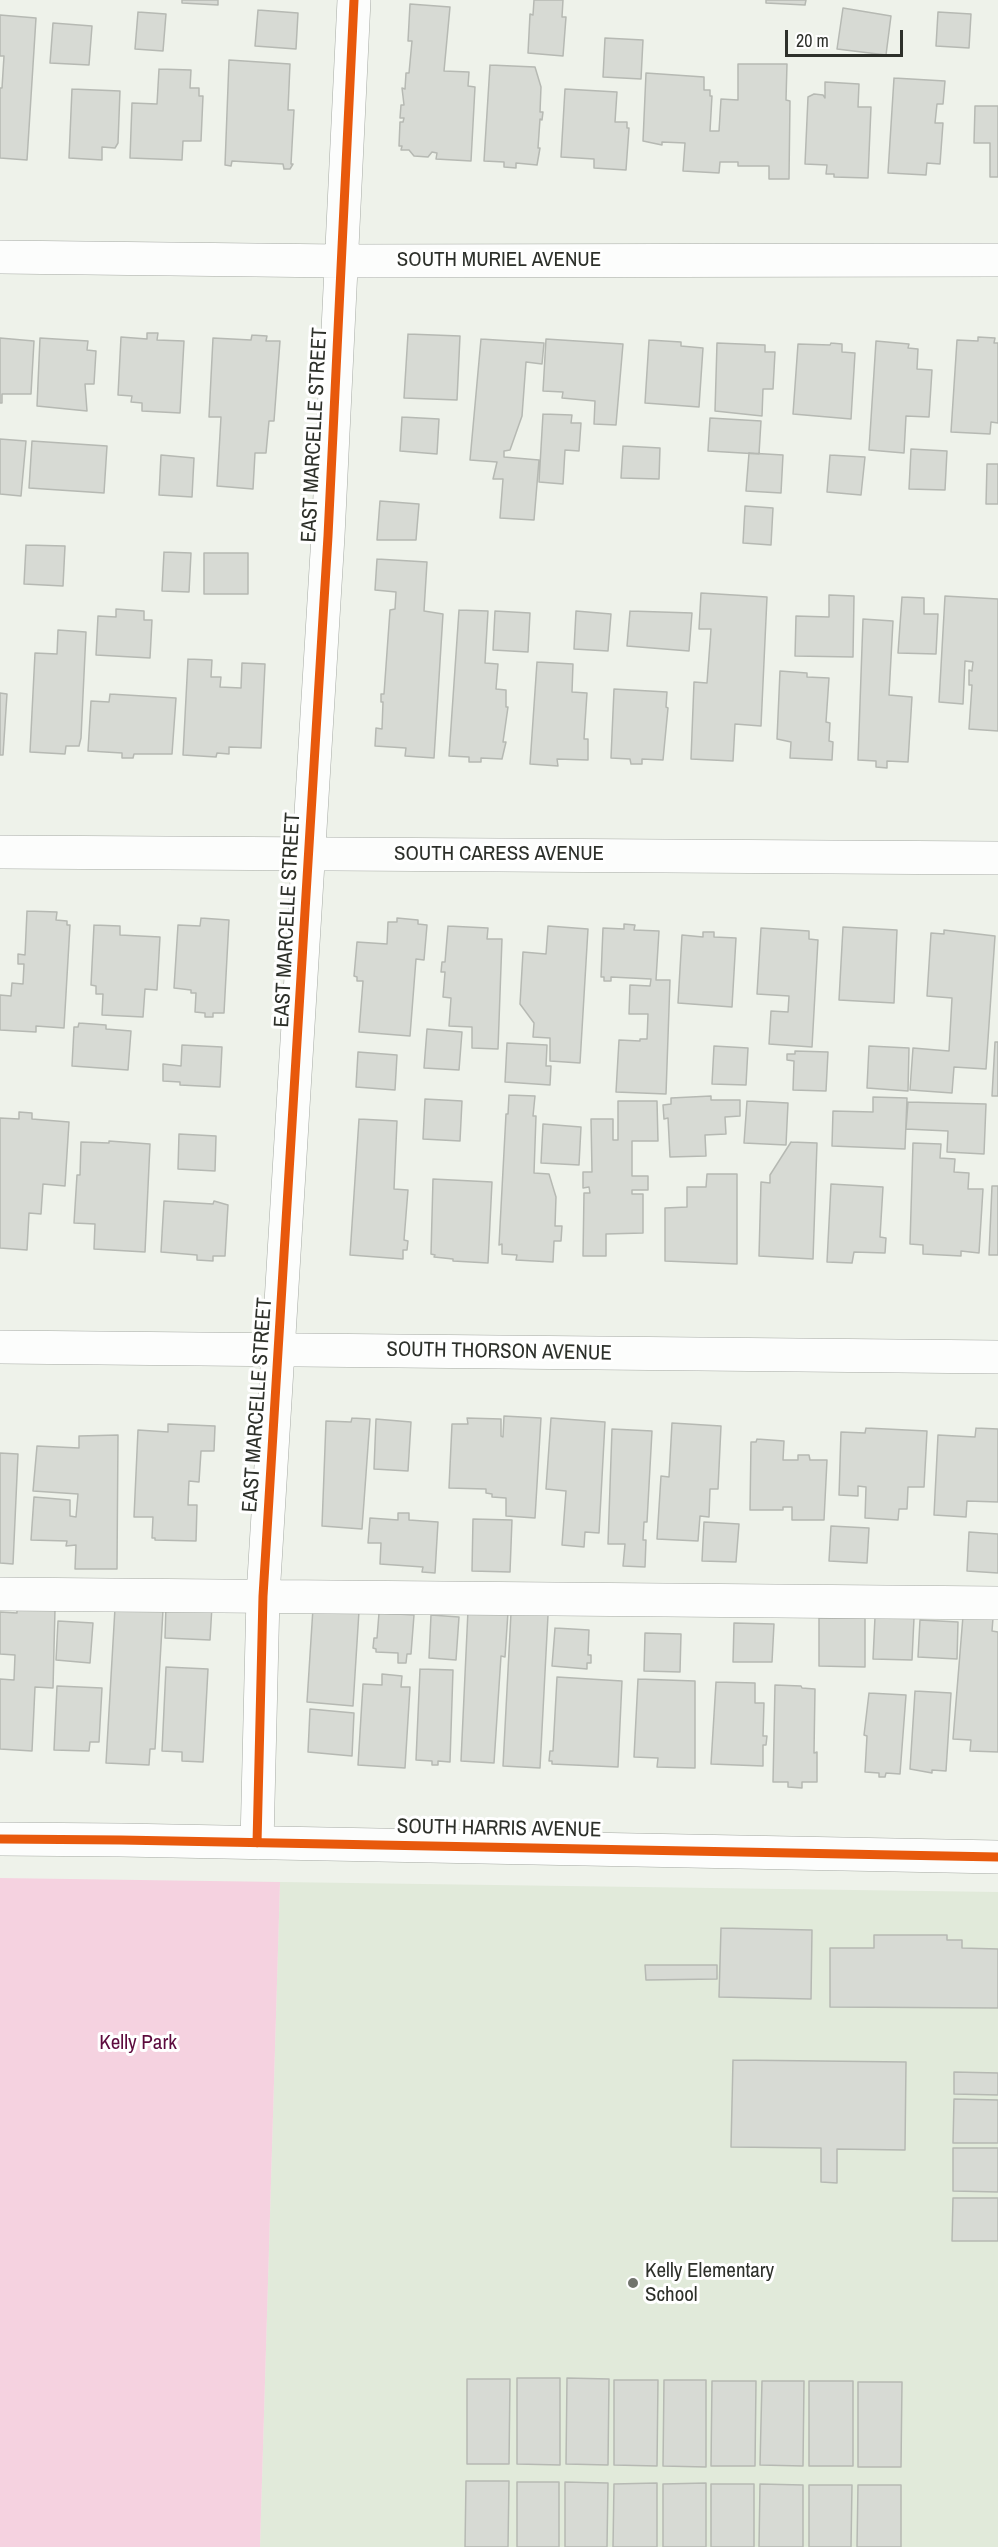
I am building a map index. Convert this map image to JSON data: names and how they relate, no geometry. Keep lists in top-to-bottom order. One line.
{"streets":{"street":["SOUTH MURIEL AVENUE","EAST MARCELLE STREET","SOUTH CARESS AVENUE","SOUTH THORSON AVENUE","SOUTH HARRIS AVENUE"]},"crossings":[["SOUTH MURIEL AVENUE","EAST MARCELLE STREET"],["EAST MARCELLE STREET","SOUTH CARESS AVENUE"],["EAST MARCELLE STREET","SOUTH THORSON AVENUE"],["EAST MARCELLE STREET","SOUTH HARRIS AVENUE"]],"parks":["Kelly Park"],"places":["Kelly Elementary School"],"scale_bar":"20 m"}
